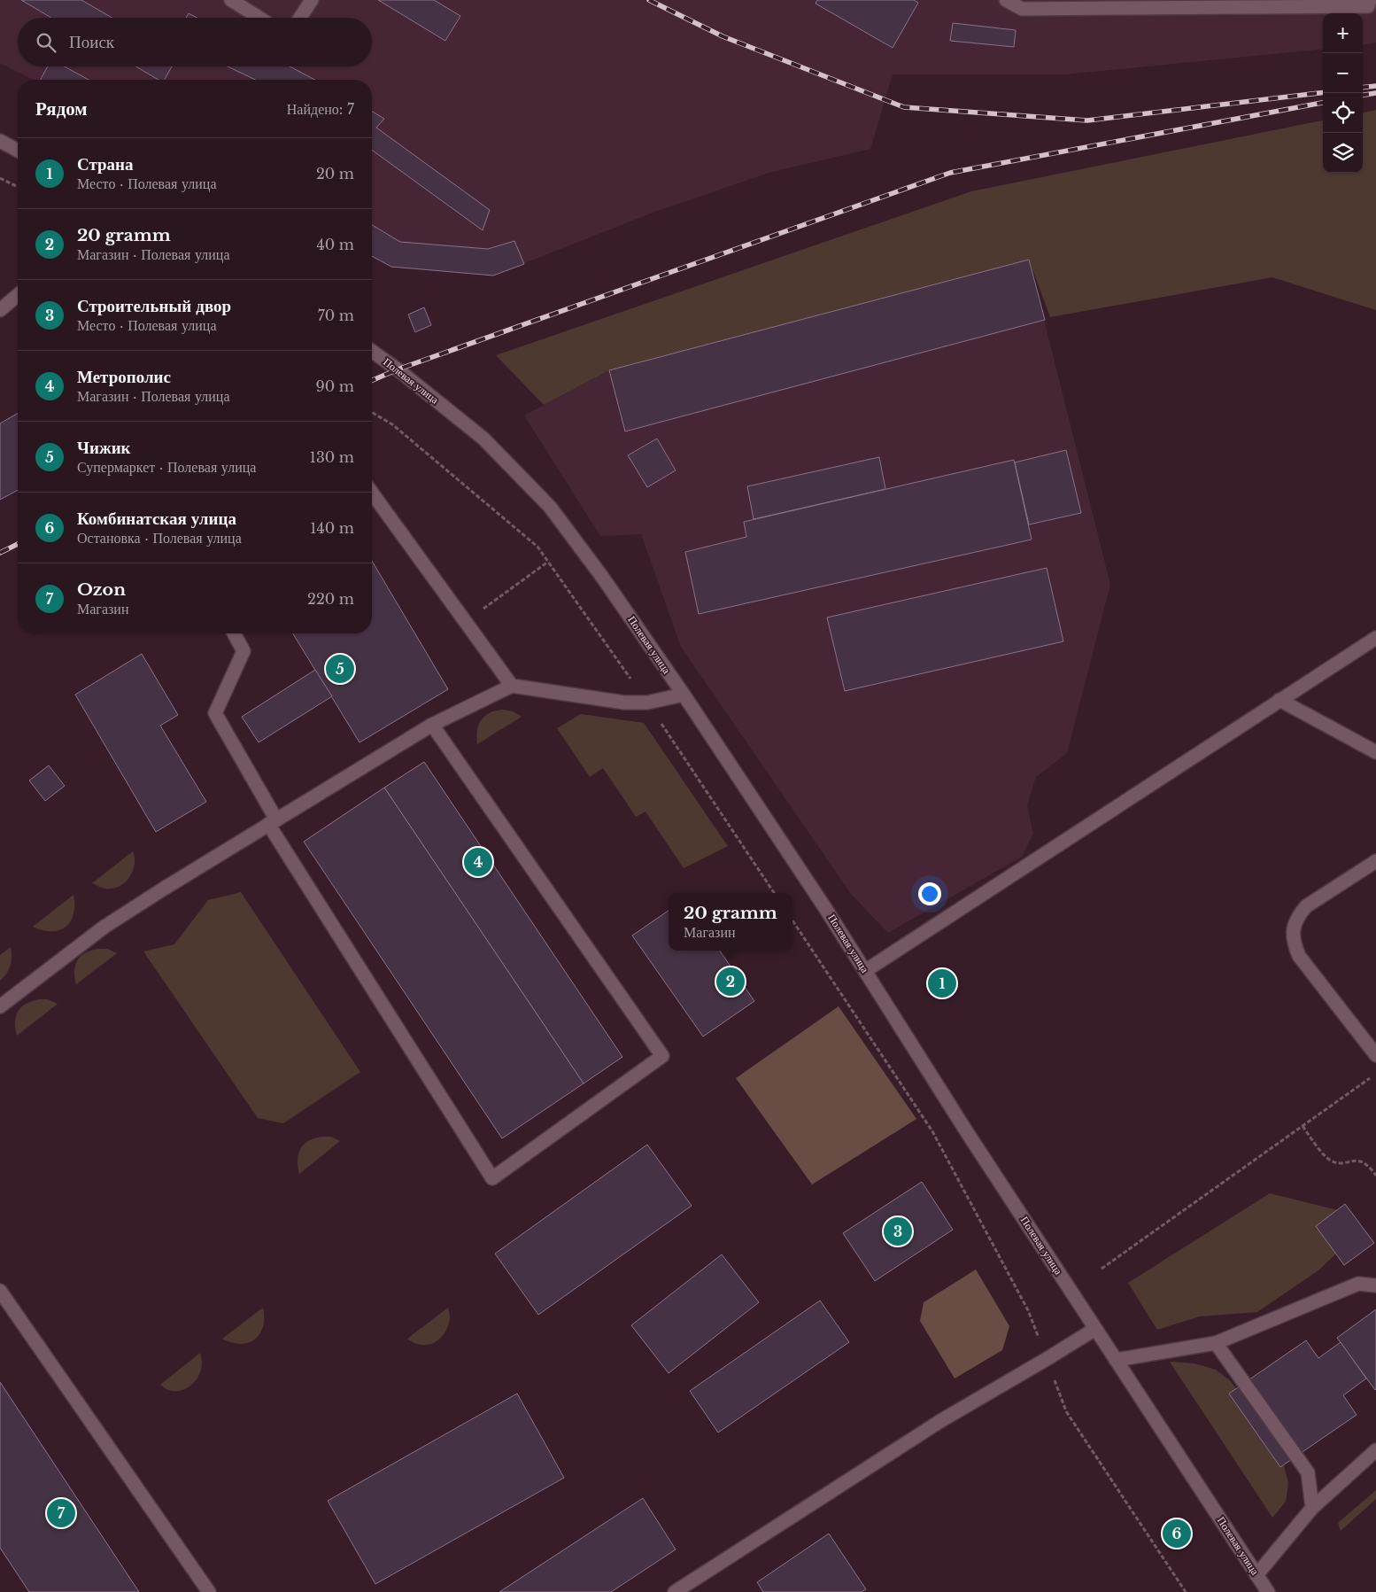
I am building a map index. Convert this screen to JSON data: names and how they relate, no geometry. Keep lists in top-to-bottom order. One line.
{"streets":{"street":["Полевая улица"]},"page":{"map_buttons":["+","−"],"search":"Поиск","heading":["Рядом","Найдено: 7"],"list":[{"mark":"1","name":"Страна","note":"Место · Полевая улица","value":"20 m"},{"mark":"2","name":"20 gramm","note":"Магазин · Полевая улица","value":"40 m"},{"mark":"3","name":"Строительный двор","note":"Место · Полевая улица","value":"70 m"},{"mark":"4","name":"Метрополис","note":"Магазин · Полевая улица","value":"90 m"},{"mark":"5","name":"Чижик","note":"Супермаркет · Полевая улица","value":"130 m"},{"mark":"6","name":"Комбинатская улица","note":"Остановка · Полевая улица","value":"140 m"},{"mark":"7","name":"Ozon","note":"Магазин","value":"220 m"}],"pins":["5","4","2","1","3","7","6"],"popup":["20 gramm","Магазин"]}}
